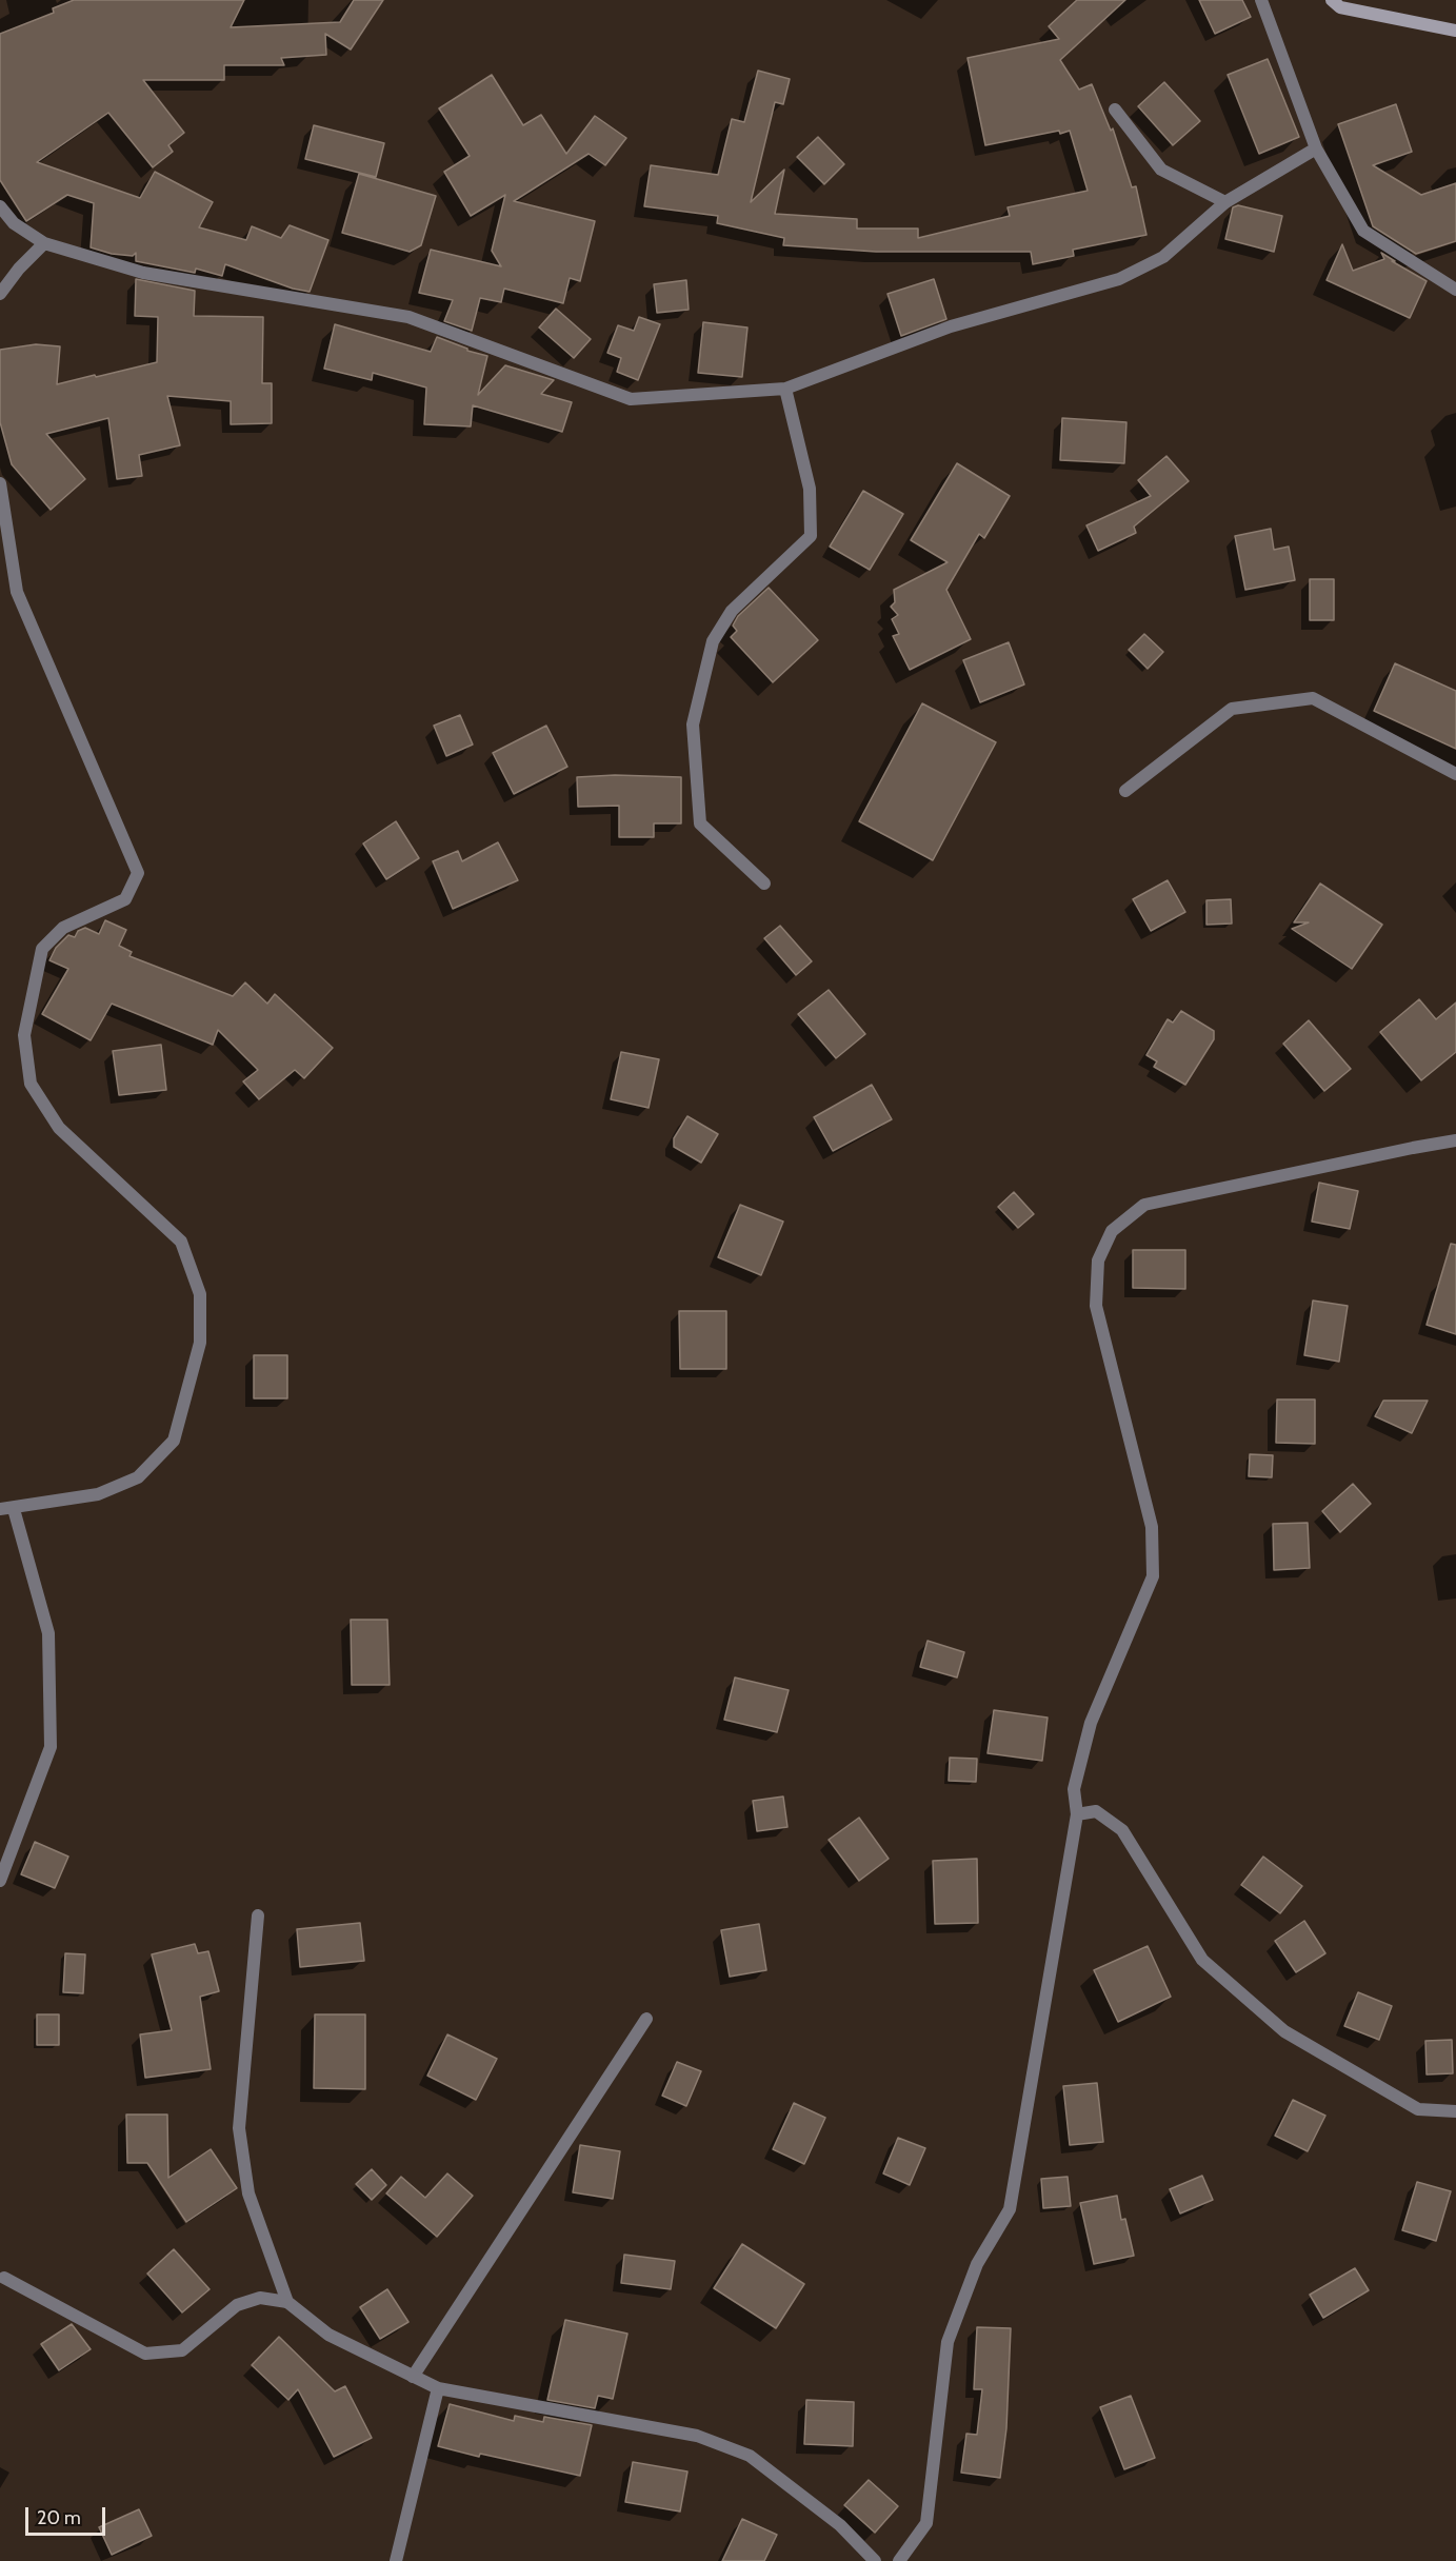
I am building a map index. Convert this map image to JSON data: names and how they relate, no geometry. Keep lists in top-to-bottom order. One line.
{"scale_bar":"20 m"}
